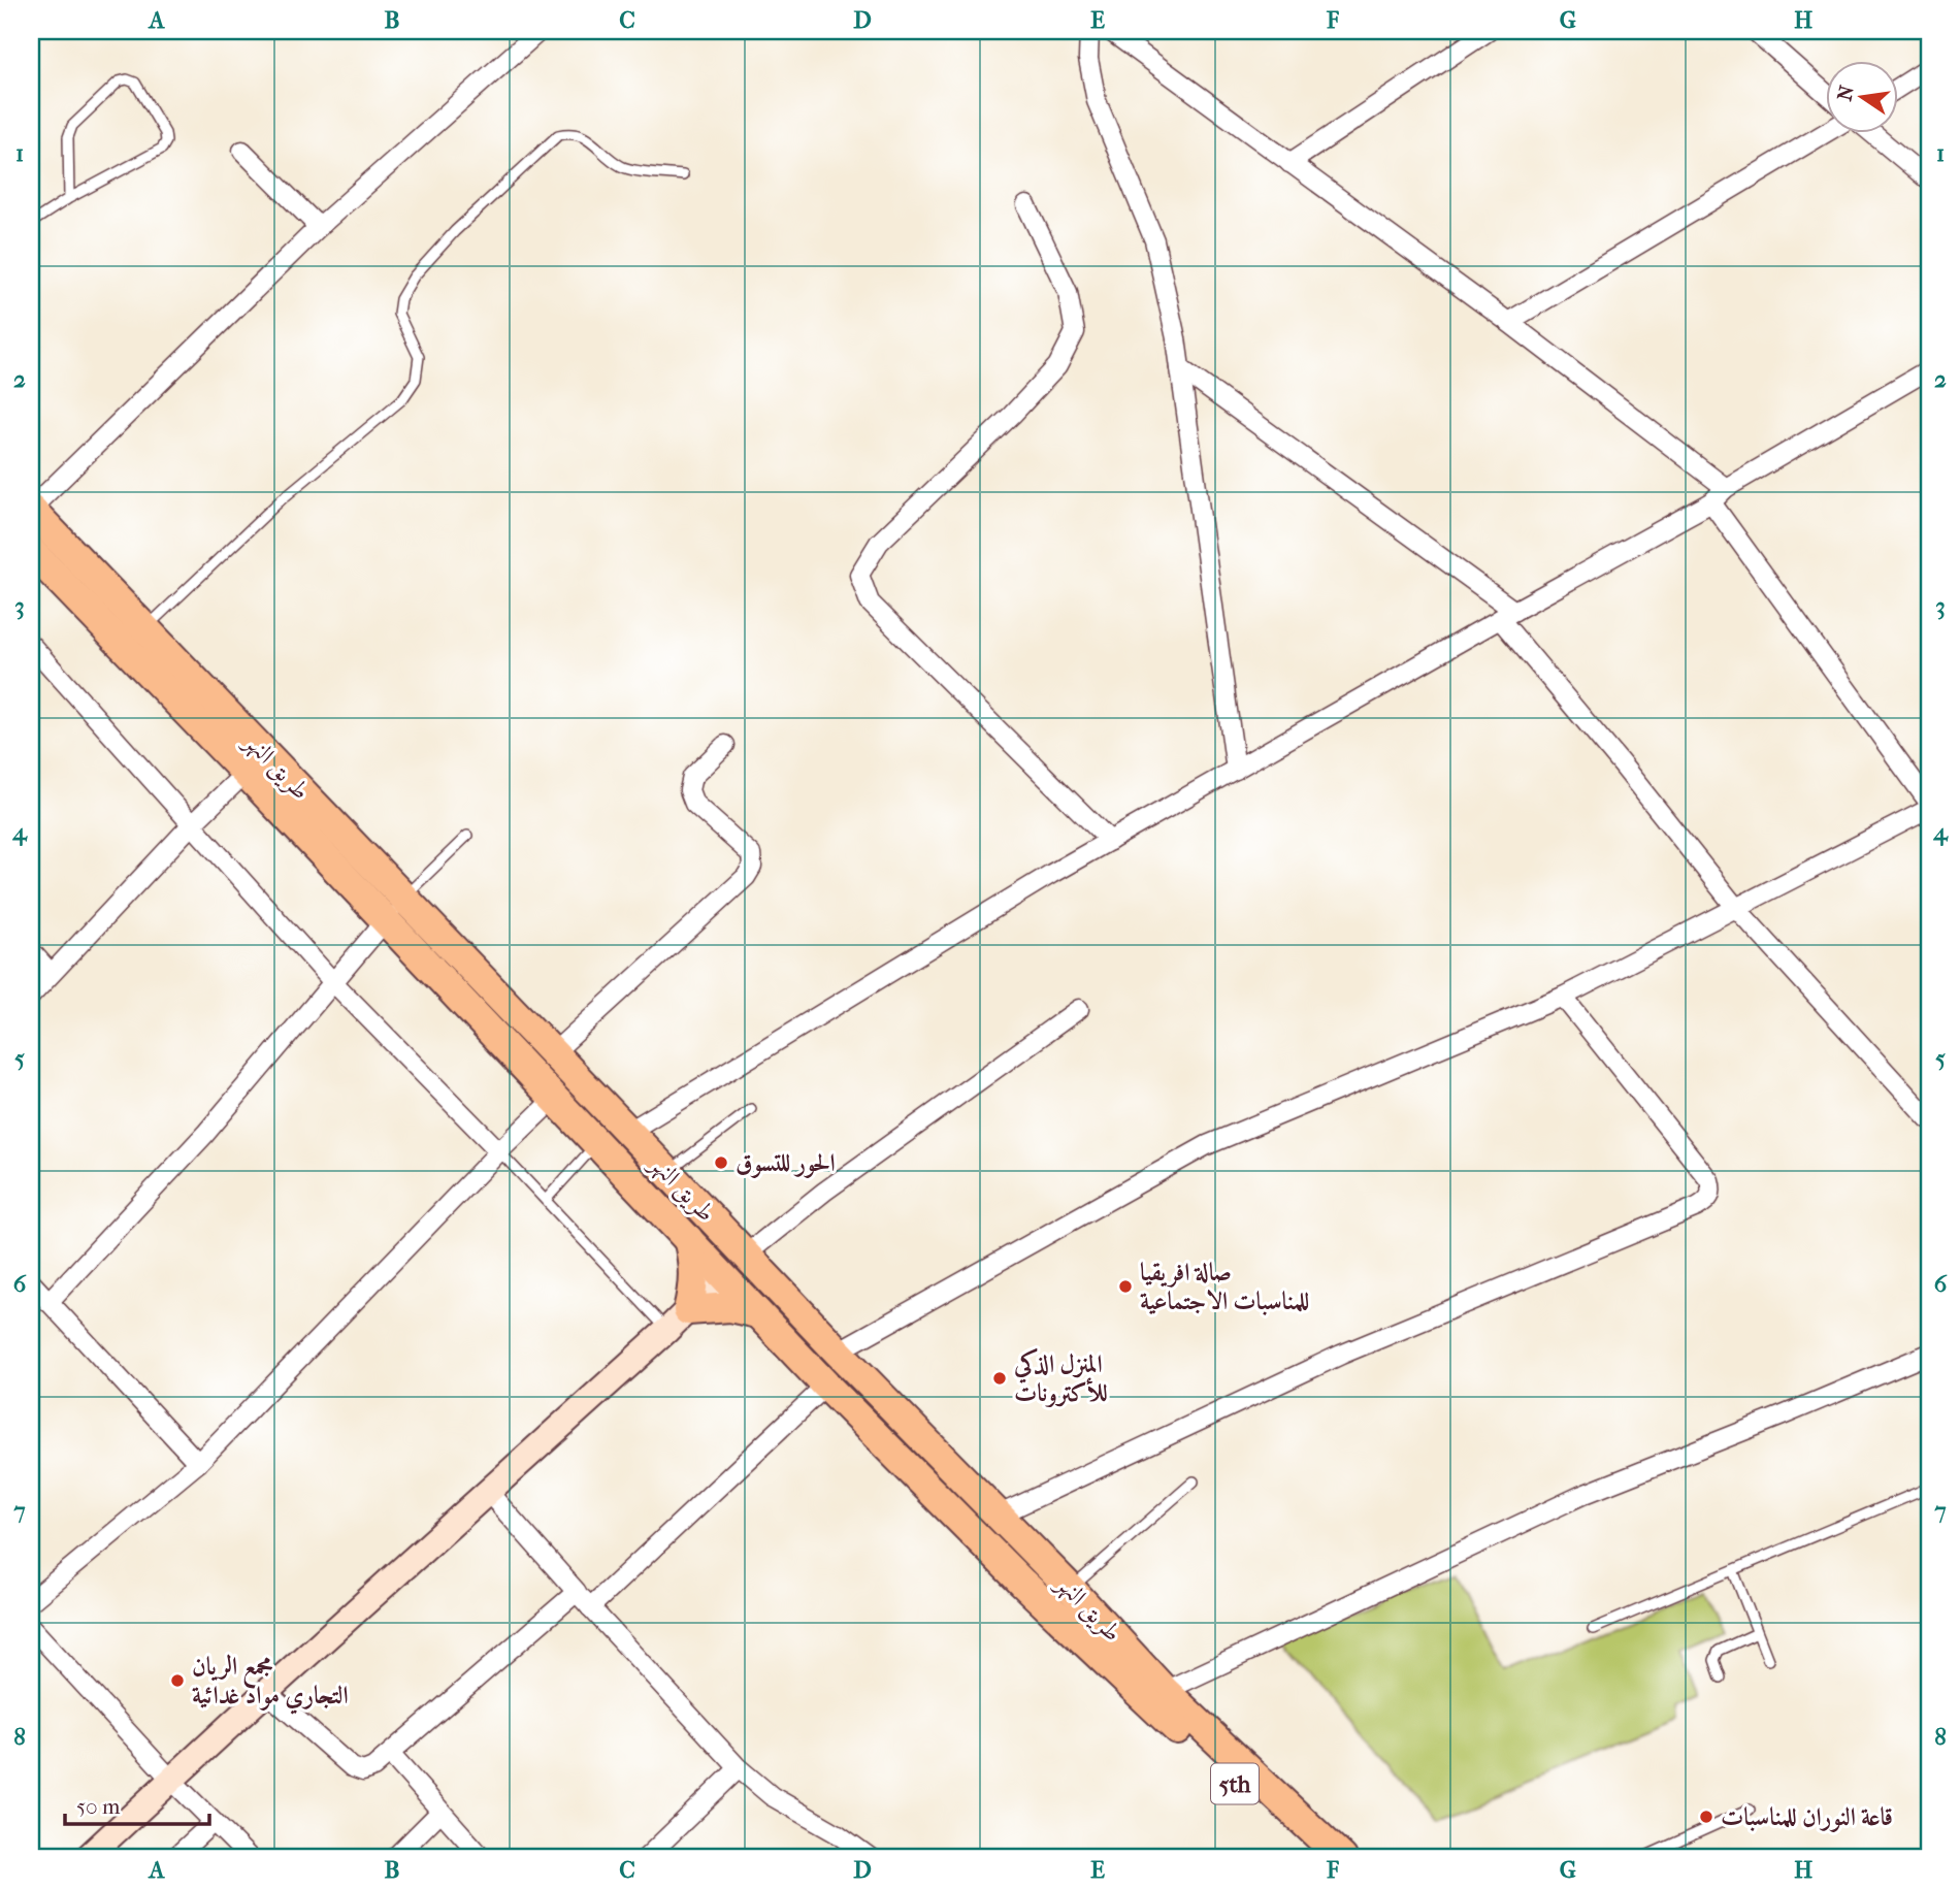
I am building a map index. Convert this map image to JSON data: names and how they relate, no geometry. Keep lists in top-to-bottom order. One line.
{"streets":{"main road":["طريق النهر","5th"]},"crossings":[["طريق النهر","5th"]],"places":["الحور للتسوق","صالة افريقيا للمناسبات الاجتماعية","المنزل الذكي للأكترونات","مجمع الريان التجاري مواد غدائية","قاعة النوران للمناسبات"],"scale_bar":"50 m","north":"left","grid":{"columns":["A","B","C","D","E","F","G","H"],"rows":["1","2","3","4","5","6","7","8"]}}
